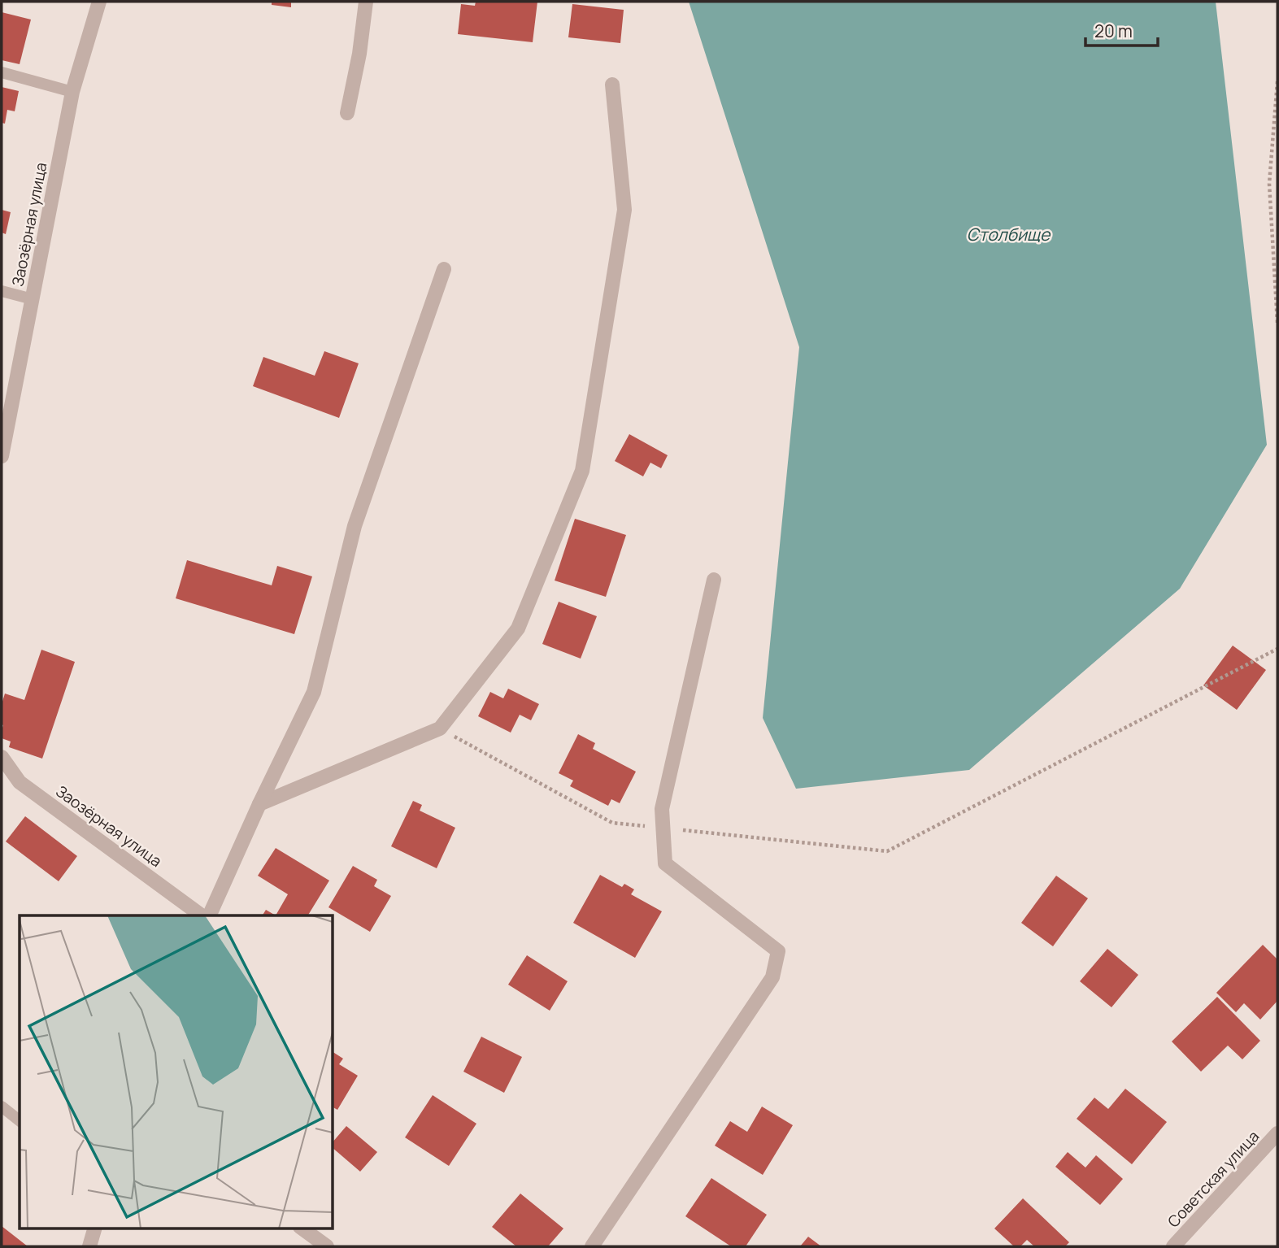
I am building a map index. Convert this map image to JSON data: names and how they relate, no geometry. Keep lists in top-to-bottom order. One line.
{"streets":{"street":["Заозёрная улица","Советская улица"]},"water":["Столбище"],"scale_bar":"20 m"}
